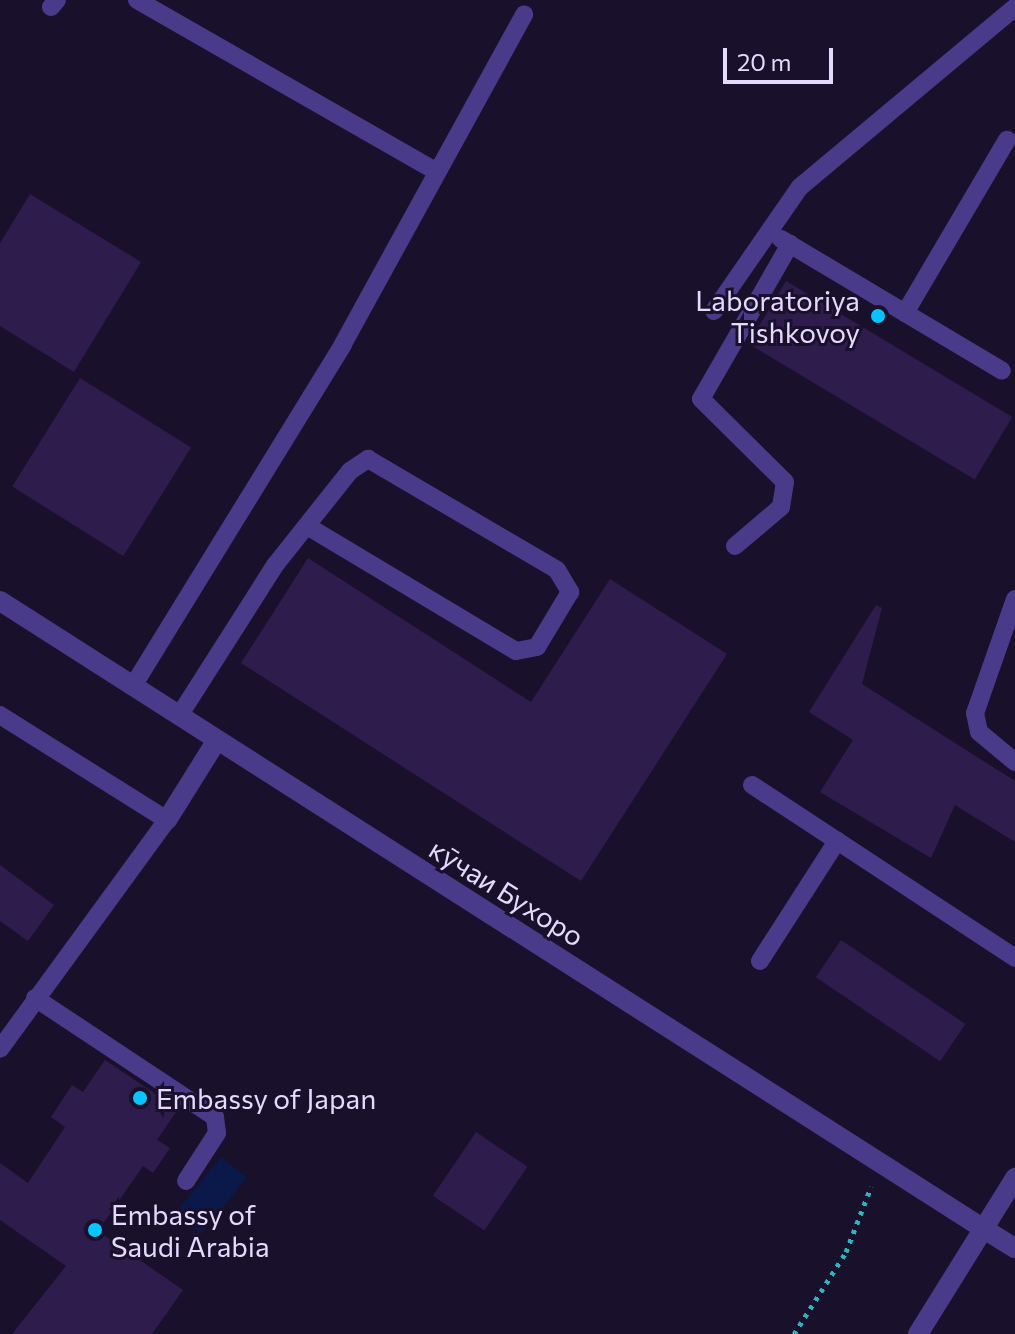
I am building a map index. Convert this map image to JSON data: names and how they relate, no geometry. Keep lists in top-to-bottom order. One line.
{"streets":{"street":["кӯчаи Бухоро"]},"places":["Laboratoriya Tishkovoy","Embassy of Japan","Embassy of Saudi Arabia"],"scale_bar":"20 m"}
